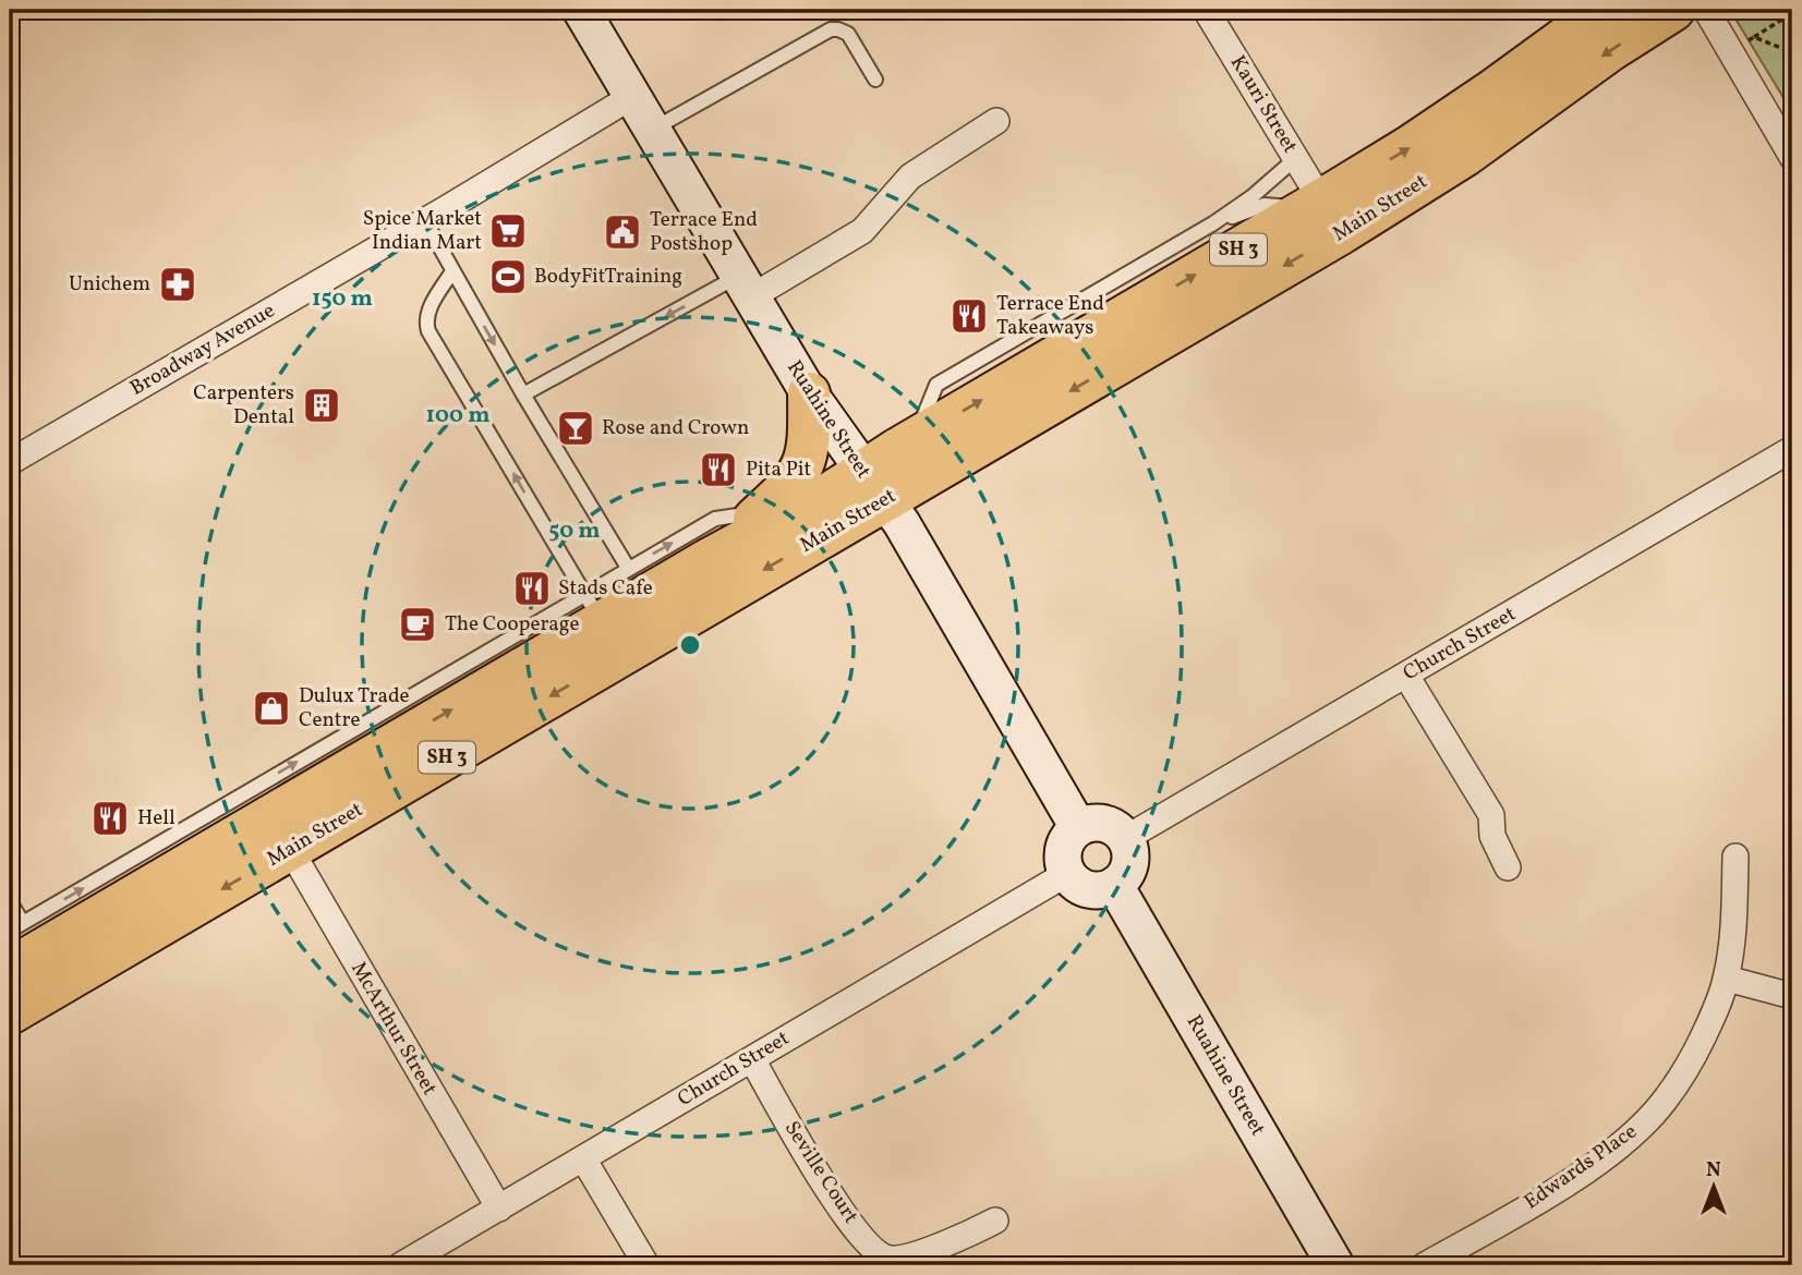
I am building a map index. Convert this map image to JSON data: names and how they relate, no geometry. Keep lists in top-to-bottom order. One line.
{"streets":{"highway":["Main Street","SH 3"],"street":["Kauri Street","Broadway Avenue","Ruahine Street","Church Street","McArthur Street","Edwards Place","Seville Court"]},"crossings":[["Kauri Street","Main Street"],["Main Street","Ruahine Street"],["Main Street","McArthur Street"],["Broadway Avenue","Ruahine Street"],["Ruahine Street","Church Street"],["Church Street","McArthur Street"],["Church Street","Seville Court"]],"places":{"supermarket":["Spice Market Indian Mart"],"public building":["Terrace End Postshop"],"sports":["BodyFitTraining"],"pharmacy":["Unichem"],"restaurant":["Terrace End Takeaways","Pita Pit","Stads Cafe","Hell"],"building":["Carpenters Dental"],"bar":["Rose and Crown"],"cafe":["The Cooperage"],"shop":["Dulux Trade Centre"]},"north":"top","rings":["150 m","100 m","50 m"]}
